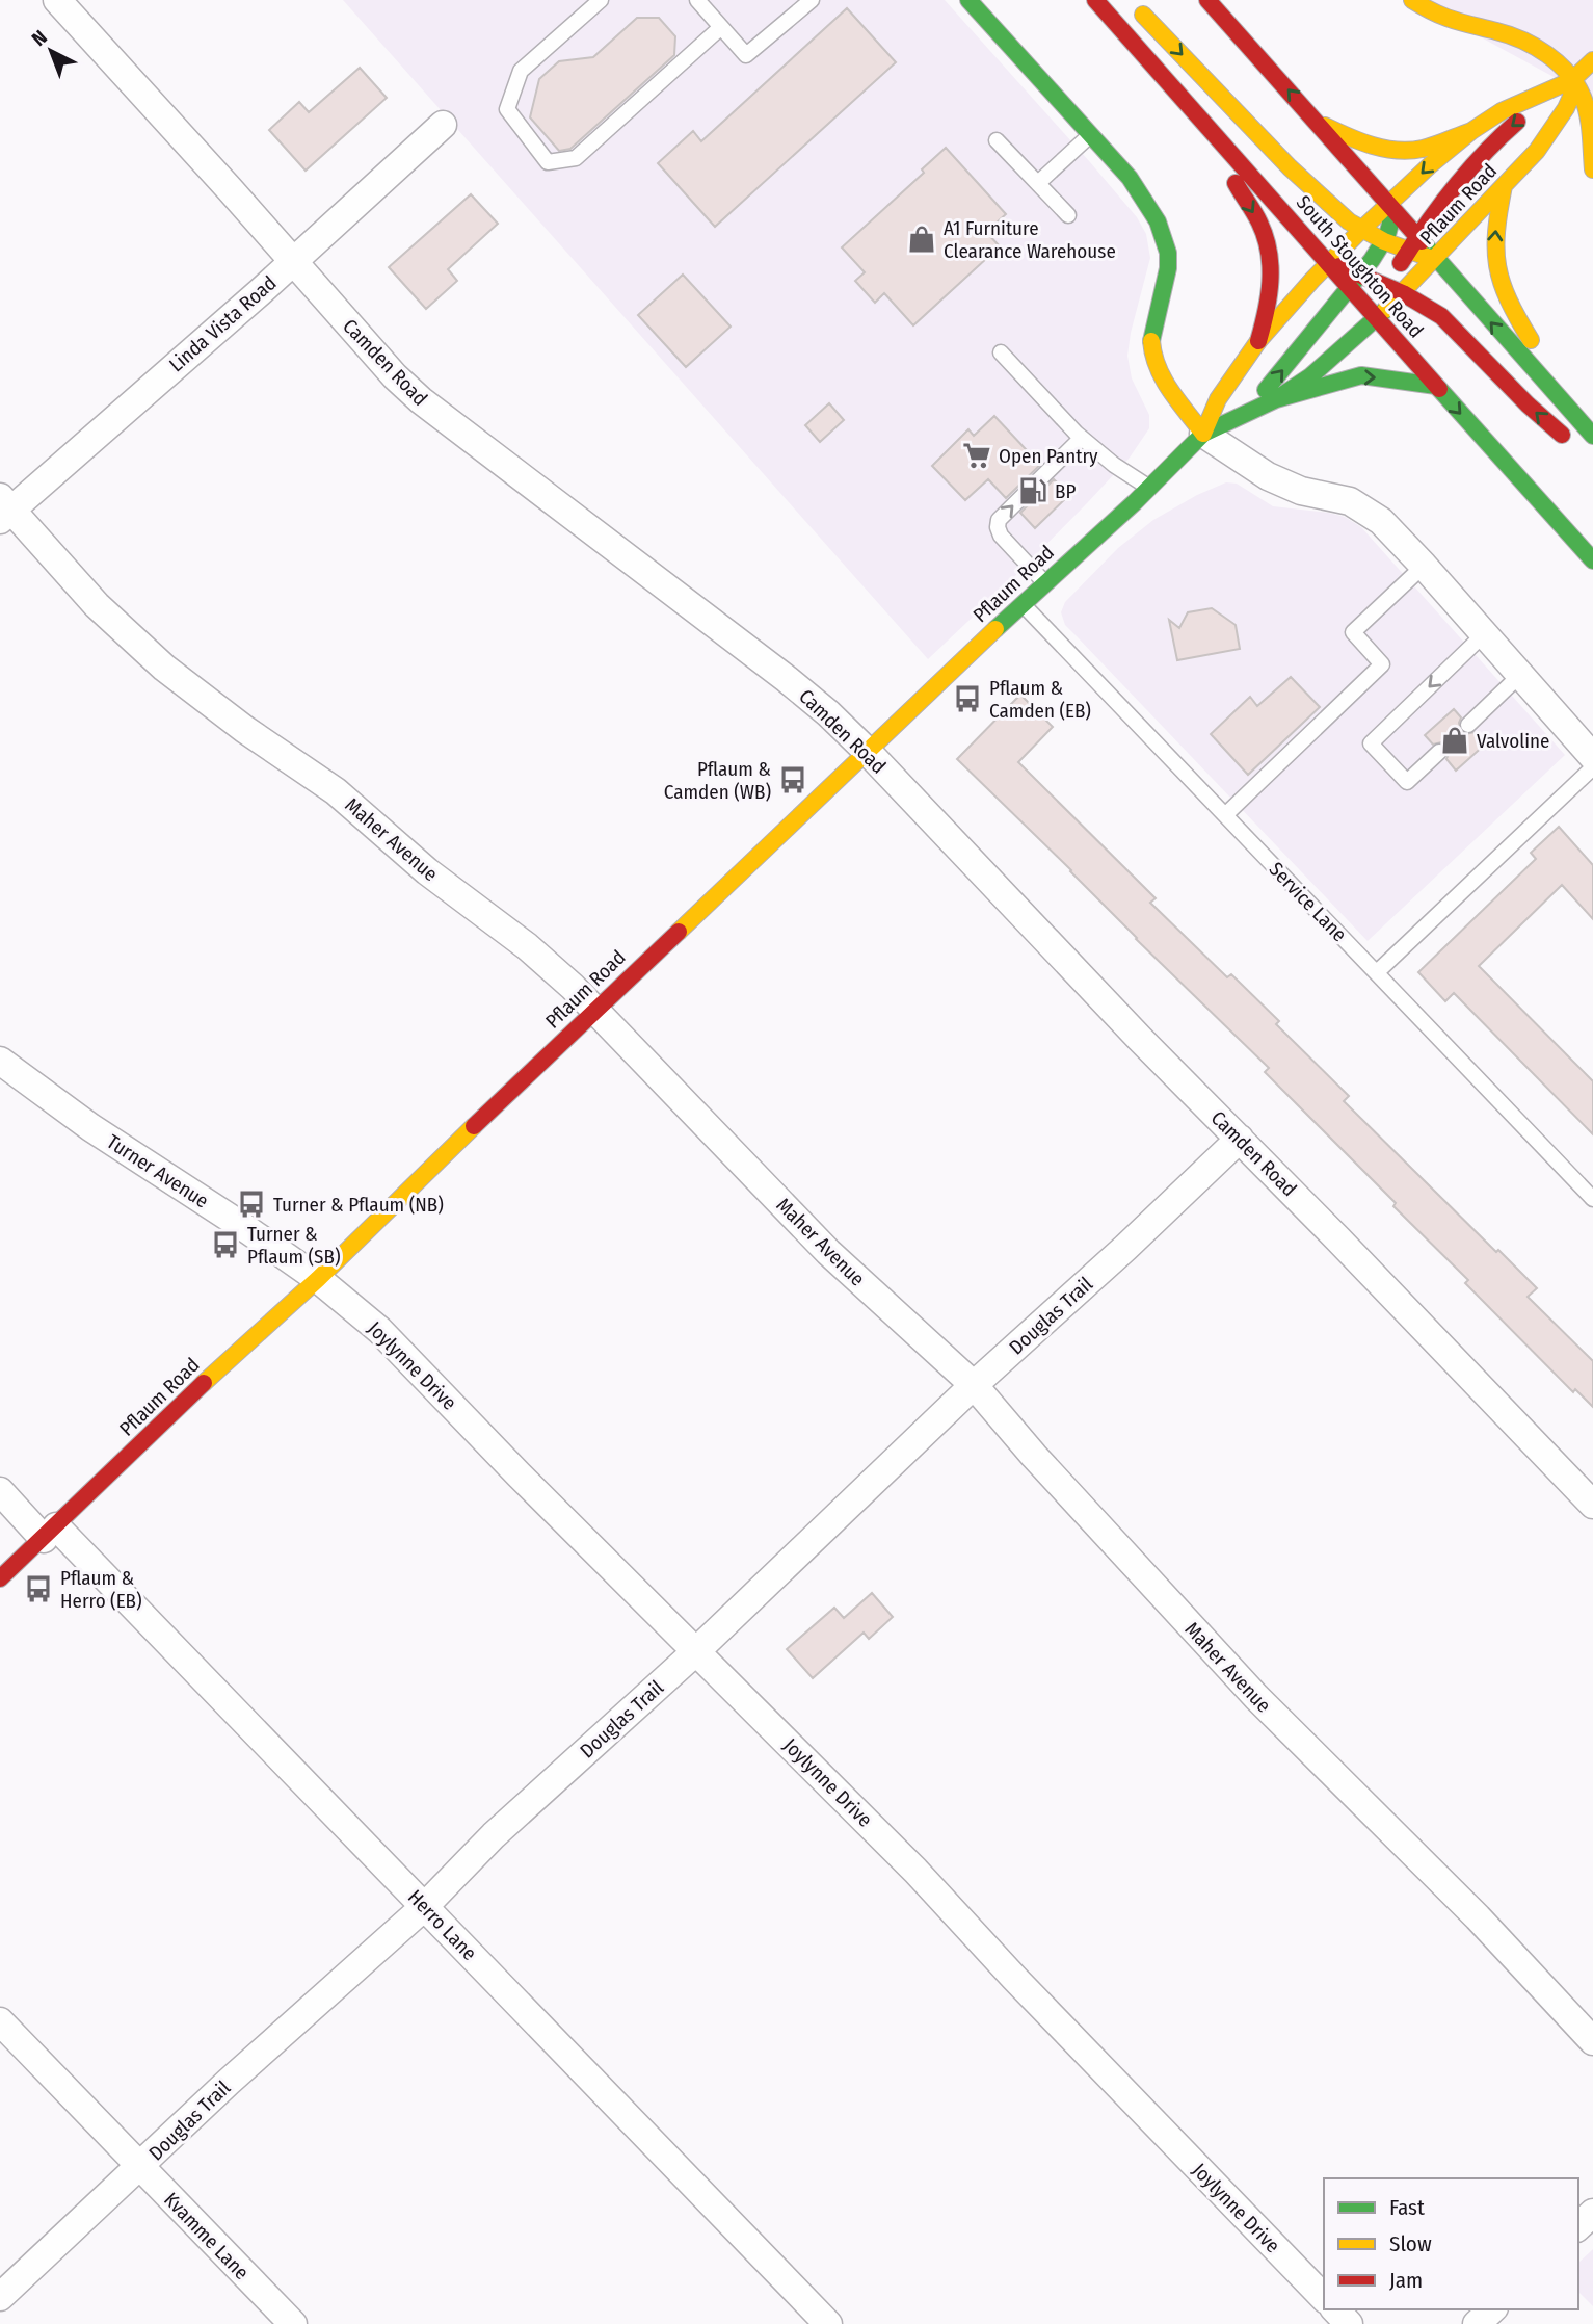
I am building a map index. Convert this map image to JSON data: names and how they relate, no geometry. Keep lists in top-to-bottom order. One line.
{"streets":{"street":["Pflaum Road","South Stoughton Road","Linda Vista Road","Camden Road","Maher Avenue","Turner Avenue","Douglas Trail","Joylynne Drive","Herro Lane","Kvamme Lane"],"lane":["Service Lane"]},"crossings":[["Pflaum Road","South Stoughton Road"],["Pflaum Road","Camden Road"],["Pflaum Road","Maher Avenue"],["Pflaum Road","Service Lane"],["Pflaum Road","Turner Avenue"],["Pflaum Road","Joylynne Drive"],["Pflaum Road","Herro Lane"],["Linda Vista Road","Camden Road"],["Linda Vista Road","Maher Avenue"],["Camden Road","Douglas Trail"],["Maher Avenue","Douglas Trail"],["Turner Avenue","Joylynne Drive"],["Douglas Trail","Joylynne Drive"],["Douglas Trail","Herro Lane"],["Douglas Trail","Kvamme Lane"]],"places":{"shop":["A1 Furniture Clearance Warehouse","Valvoline"],"supermarket":["Open Pantry"],"fuel station":["BP"],"bus stop":["Pflaum & Camden (EB)","Pflaum & Camden (WB)","Turner & Pflaum (NB)","Turner & Pflaum (SB)","Pflaum & Herro (EB)"]},"legend":["Fast","Slow","Jam"],"north":"top left"}
